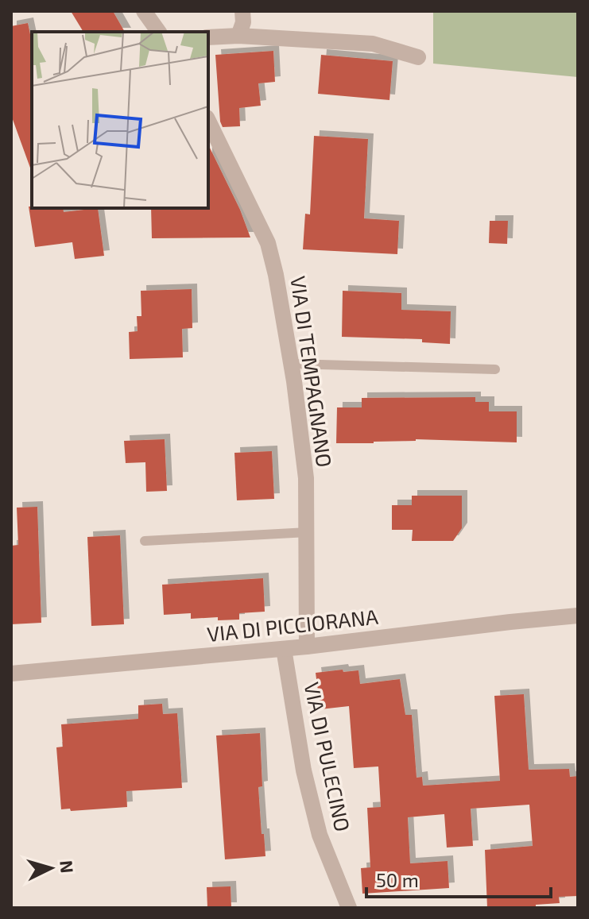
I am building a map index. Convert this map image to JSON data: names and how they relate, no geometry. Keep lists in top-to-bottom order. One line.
{"streets":{"street":["VIA DI TEMPAGNANO","VIA DI PICCIORANA","VIA DI PULECINO"]},"crossings":[["VIA DI TEMPAGNANO","VIA DI PICCIORANA"],["VIA DI PICCIORANA","VIA DI PULECINO"]],"scale_bar":"50 m","north":"right"}
